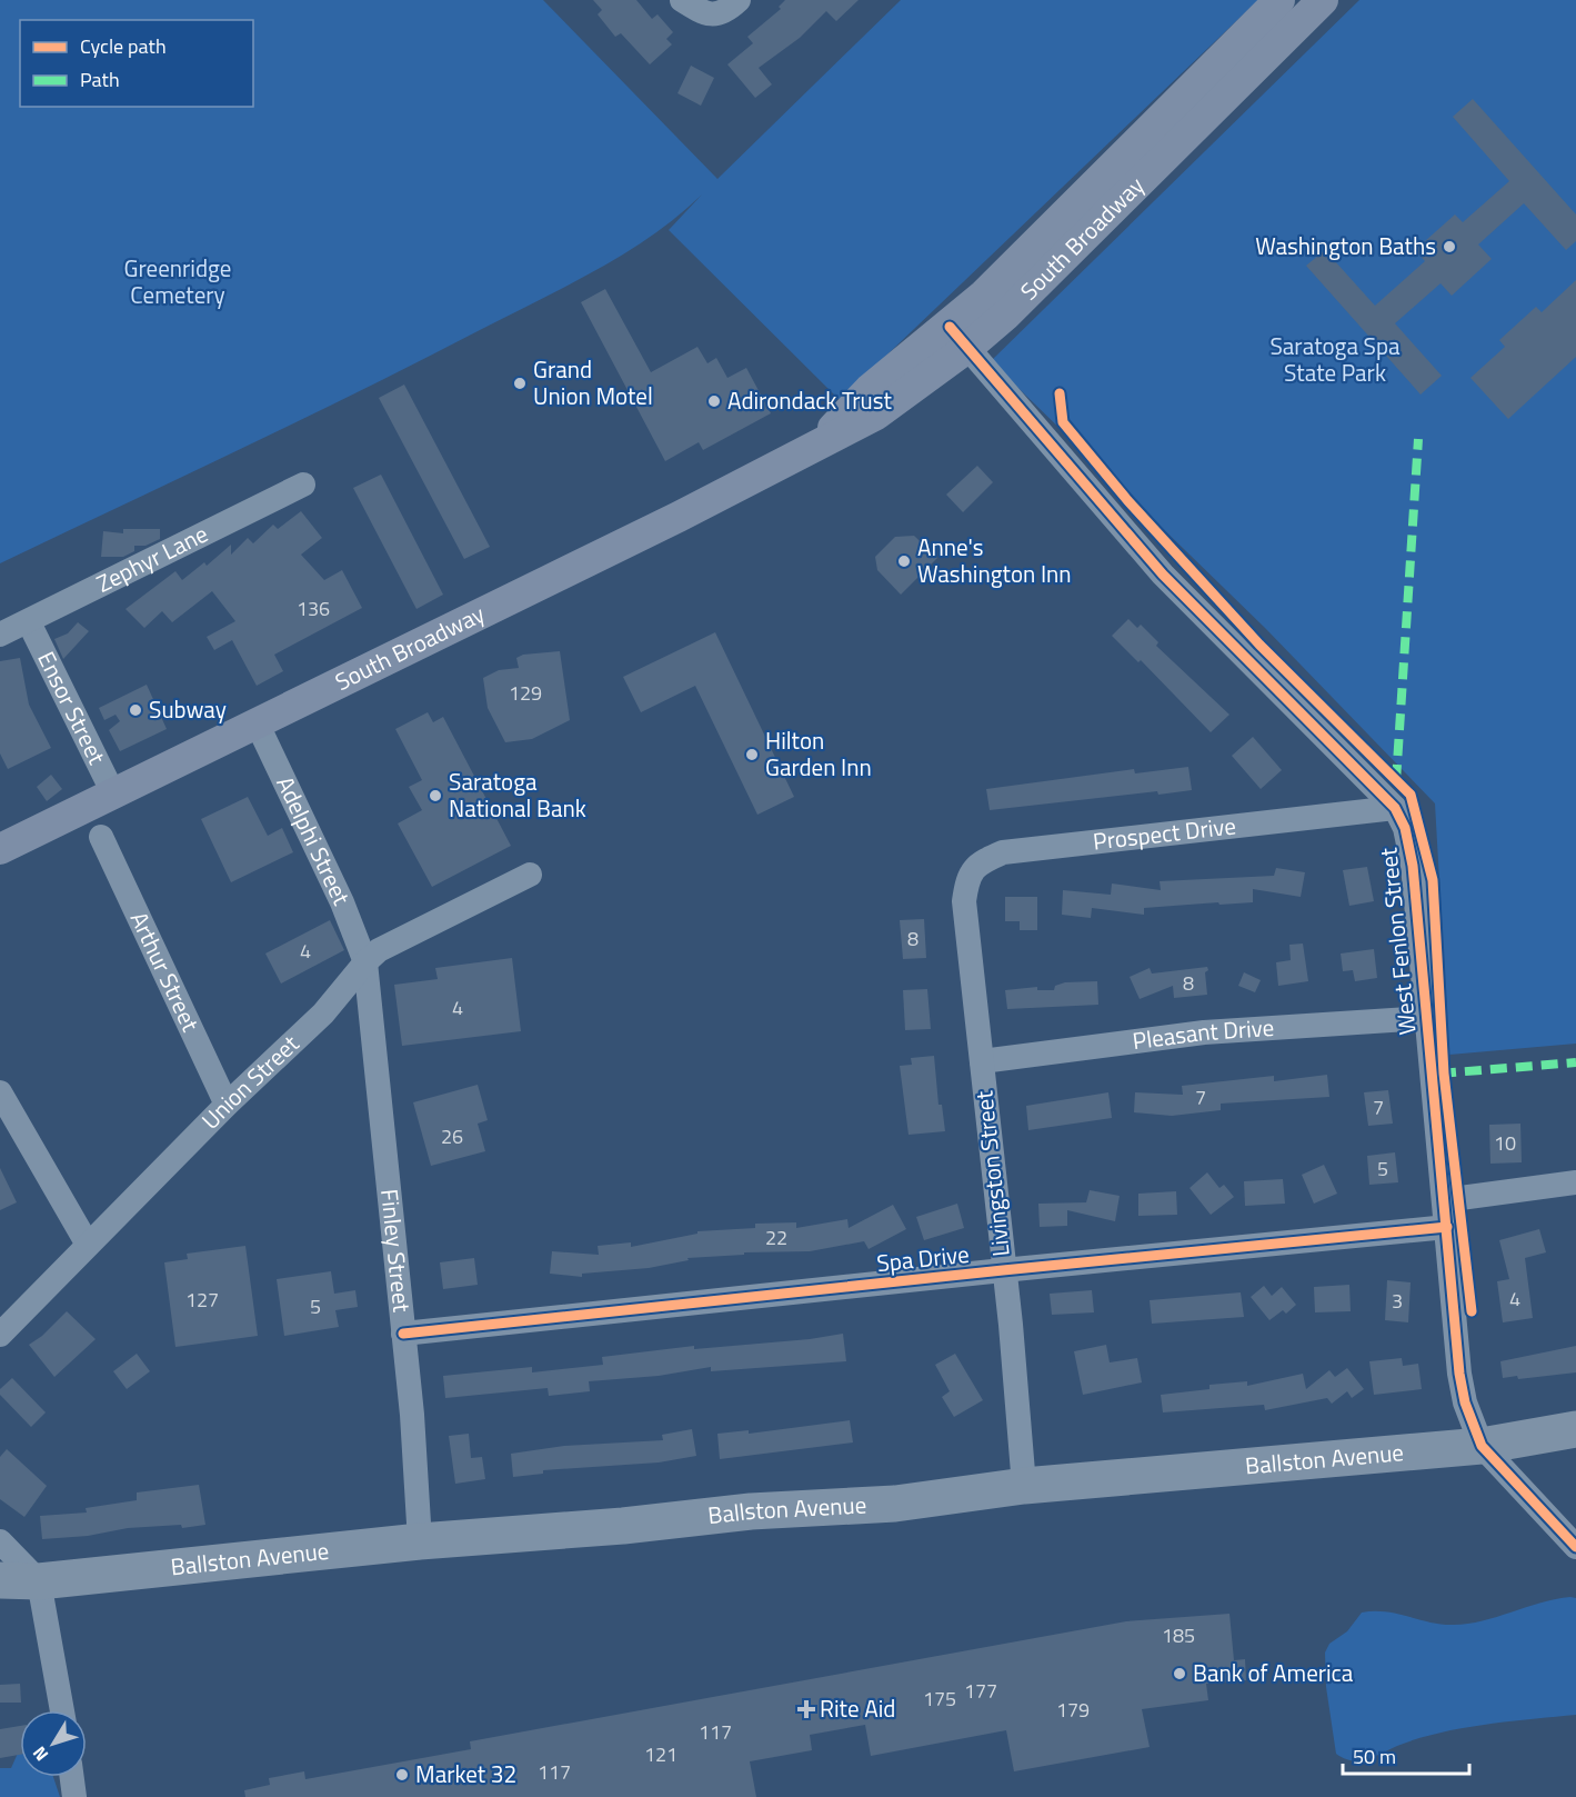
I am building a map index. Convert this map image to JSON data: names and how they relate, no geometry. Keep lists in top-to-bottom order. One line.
{"streets":{"highway":["Ballston Avenue"],"main road":["South Broadway"],"street":["Zephyr Lane","Ensor Street","Prospect Drive","Adelphi Street","West Fenlon Street","Arthur Street","Pleasant Drive","Union Street","Livingston Street","Finley Street","Spa Drive"]},"crossings":[["South Broadway","Ensor Street"],["South Broadway","Adelphi Street"],["South Broadway","West Fenlon Street"],["Zephyr Lane","Ensor Street"],["Prospect Drive","West Fenlon Street"],["Prospect Drive","Livingston Street"],["Adelphi Street","Union Street"],["Adelphi Street","Finley Street"],["West Fenlon Street","Pleasant Drive"],["West Fenlon Street","Spa Drive"],["West Fenlon Street","Ballston Avenue"],["Arthur Street","Union Street"],["Pleasant Drive","Livingston Street"],["Union Street","Finley Street"],["Livingston Street","Spa Drive"],["Livingston Street","Ballston Avenue"],["Finley Street","Spa Drive"],["Finley Street","Ballston Avenue"]],"parks":["Greenridge Cemetery","Saratoga Spa State Park"],"places":{"other":["Washington Baths","Grand Union Motel","Adirondack Trust","Anne's Washington Inn","Subway","Hilton Garden Inn","Saratoga National Bank","Bank of America","Market 32"],"health":["Rite Aid"]},"house_numbers":["136","129","8","4","8","4","7","7","26","10","5","22","4","127","3","5","185","177","175","179","117","121","117"],"legend":["Cycle path","Path"],"scale_bar":"50 m","north":"bottom left"}
